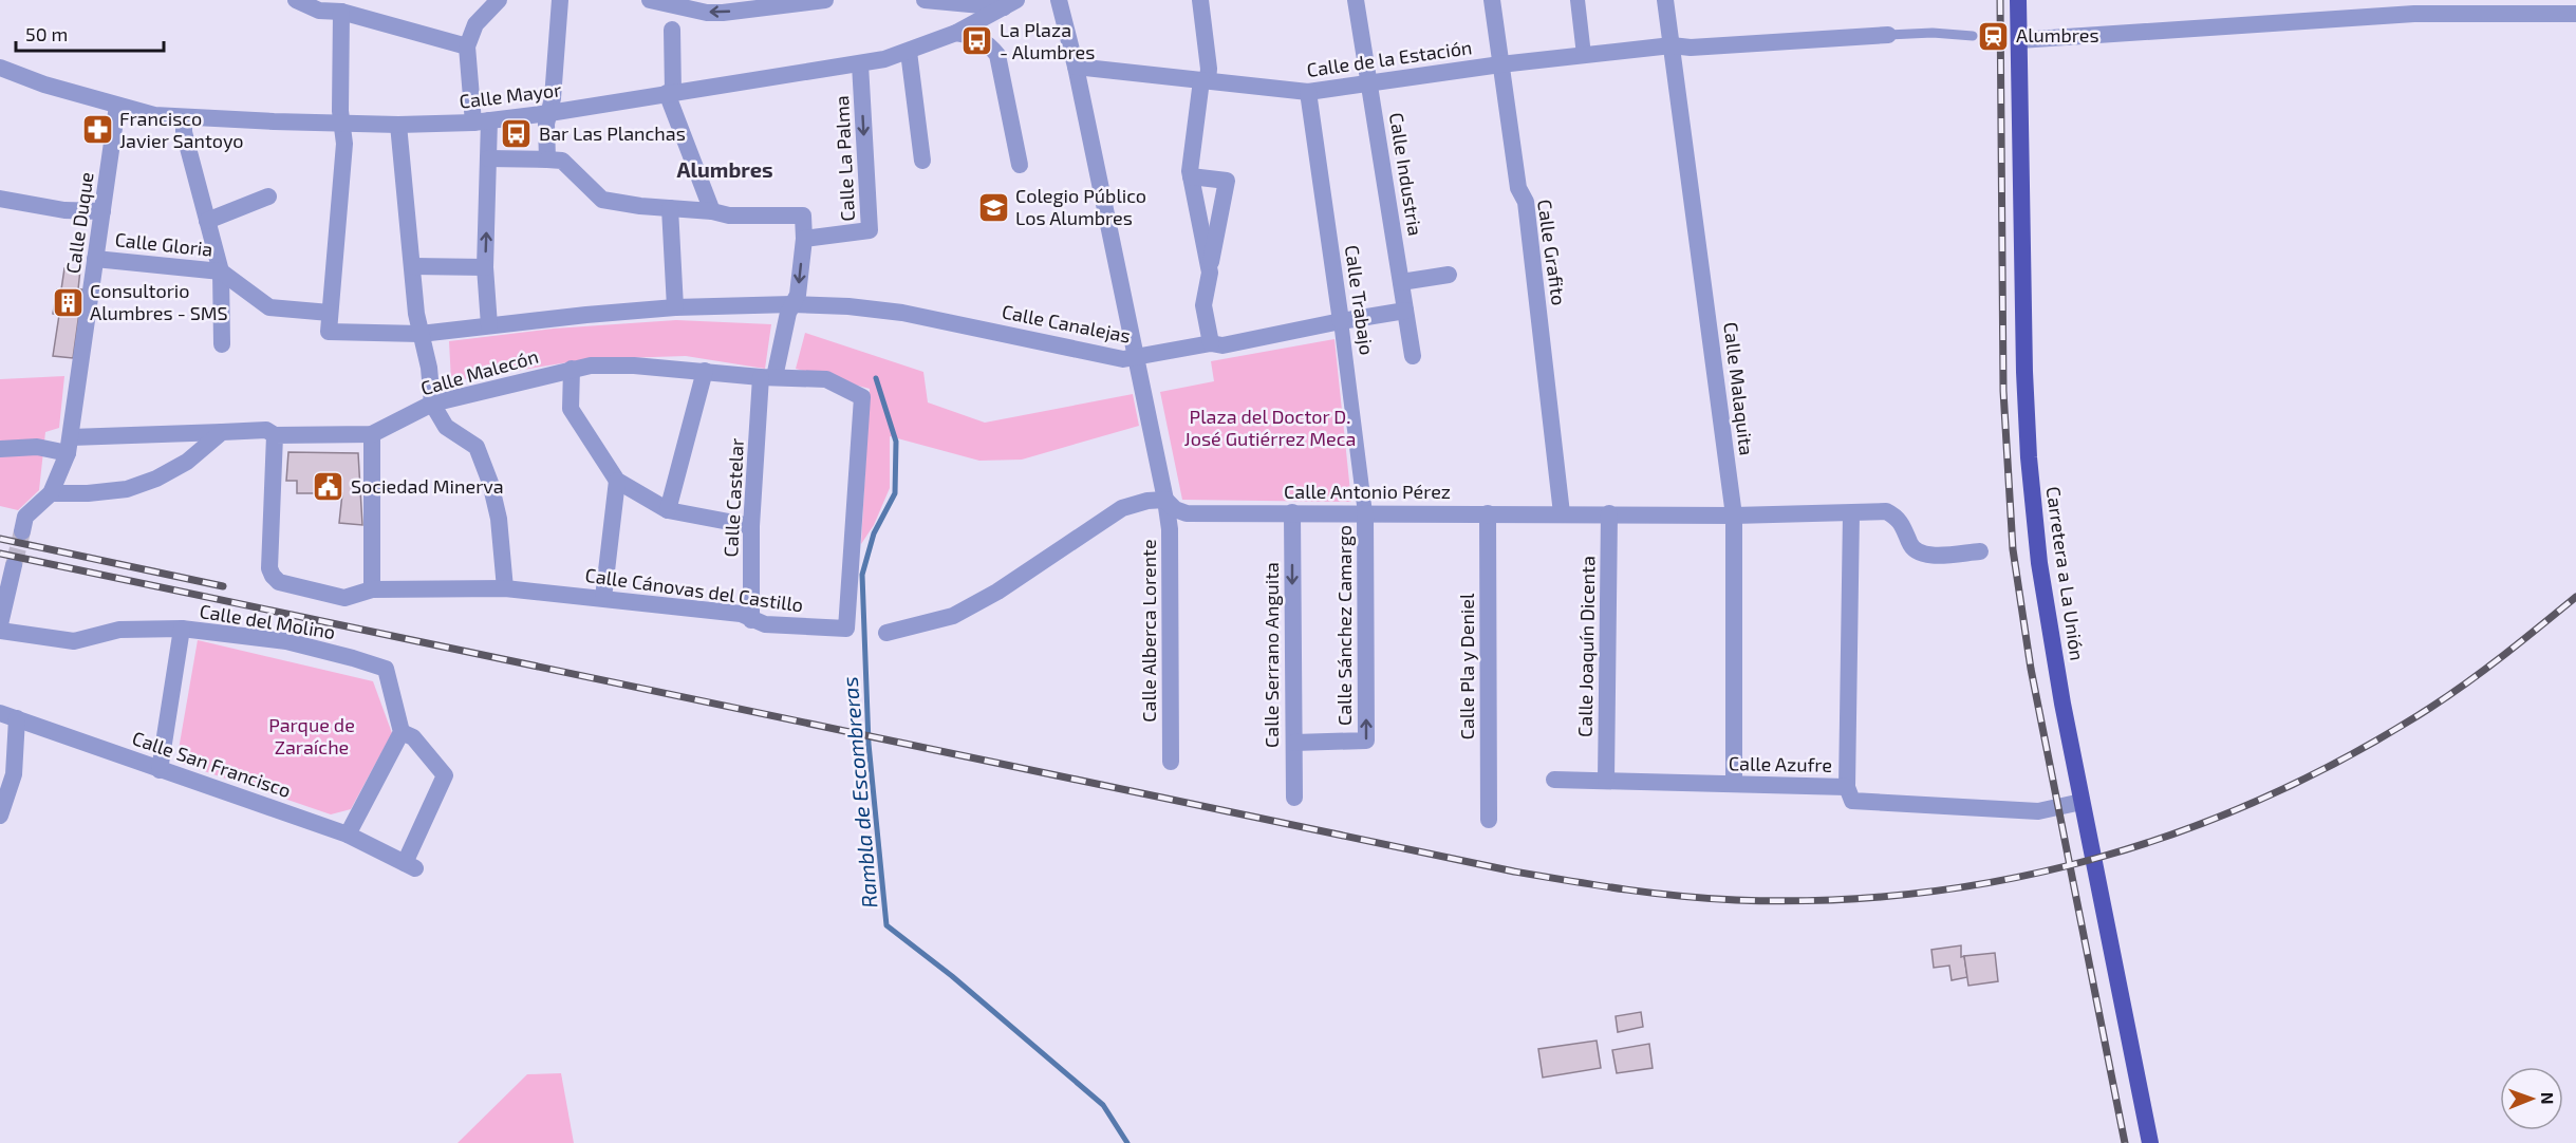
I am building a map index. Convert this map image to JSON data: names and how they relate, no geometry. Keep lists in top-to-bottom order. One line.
{"streets":{"main road":["Carretera a La Unión"],"street":["Calle de la Estación","Calle Mayor","Calle La Palma","Calle Industria","Calle Duque","Calle Gloria","Calle Grafito","Calle Trabajo","Calle Canalejas","Calle Malecón","Calle Malaquita","Calle Antonio Pérez","Calle Castelar","Calle Cánovas del Castillo","Calle del Molino","Calle Sánchez Camargo","Calle Alberca Lorente","Calle Joaquín Dicenta","Calle Serrano Anguita","Calle Pla y Deniel","Calle San Francisco","Calle Azufre"]},"crossings":[["Calle de la Estación","Calle Industria"],["Calle de la Estación","Calle Grafito"],["Calle de la Estación","Calle Trabajo"],["Calle de la Estación","Calle Malaquita"],["Calle de la Estación","Calle Alberca Lorente"],["Calle Mayor","Calle La Palma"],["Calle Mayor","Calle Duque"],["Calle Industria","Calle Canalejas"],["Calle Duque","Calle Gloria"],["Calle Duque","Calle Malecón"],["Calle Gloria","Calle Malecón"],["Calle Grafito","Calle Antonio Pérez"],["Calle Trabajo","Calle Canalejas"],["Calle Trabajo","Calle Antonio Pérez"],["Calle Trabajo","Calle Sánchez Camargo"],["Calle Canalejas","Calle Malecón"],["Calle Canalejas","Calle Castelar"],["Calle Canalejas","Calle Alberca Lorente"],["Calle Malecón","Calle Castelar"],["Calle Malecón","Calle Cánovas del Castillo"],["Calle Malaquita","Calle Antonio Pérez"],["Calle Malaquita","Calle Azufre"],["Calle Antonio Pérez","Calle Sánchez Camargo"],["Calle Antonio Pérez","Calle Alberca Lorente"],["Calle Antonio Pérez","Calle Joaquín Dicenta"],["Calle Antonio Pérez","Calle Serrano Anguita"],["Calle Antonio Pérez","Calle Pla y Deniel"],["Calle Antonio Pérez","Calle Azufre"],["Calle Castelar","Calle Cánovas del Castillo"],["Calle del Molino","Calle San Francisco"],["Calle Sánchez Camargo","Calle Serrano Anguita"],["Calle Joaquín Dicenta","Calle Azufre"]],"one_way":["Calle Sánchez Camargo","Calle Serrano Anguita"],"districts":["Alumbres"],"water":["Rambla de Escombreras"],"parks":["Plaza del Doctor D. José Gutiérrez Meca","Parque de Zaraíche"],"places":{"station":["Alumbres"],"bus stop":["La Plaza - Alumbres","Bar Las Planchas"],"pharmacy":["Francisco Javier Santoyo"],"school or university":["Colegio Público Los Alumbres"],"building":["Consultorio Alumbres - SMS"],"public building":["Sociedad Minerva"]},"scale_bar":"50 m","north":"right"}
